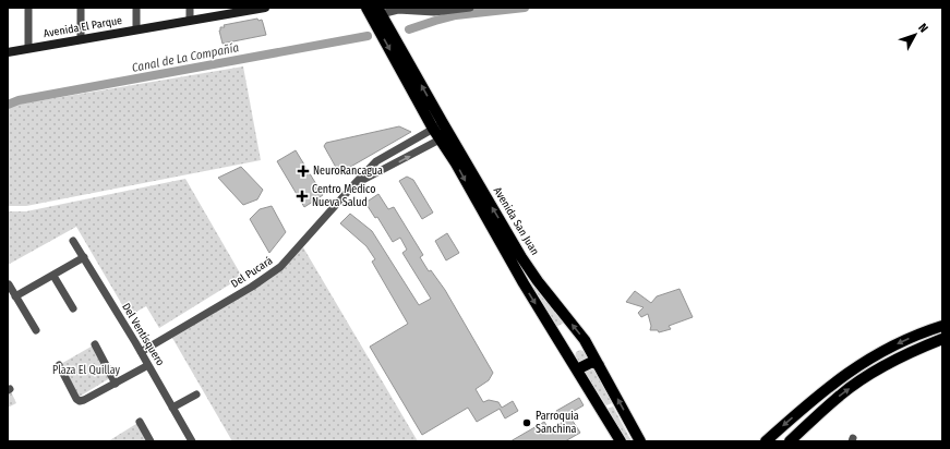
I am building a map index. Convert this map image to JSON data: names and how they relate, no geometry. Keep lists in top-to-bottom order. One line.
{"streets":{"main road":["Avenida San Juan"],"street":["Avenida El Parque","Del Pucará","Del Ventisquero"]},"crossings":[["Avenida San Juan","Del Pucará"],["Del Pucará","Del Ventisquero"]],"water":["Canal de La Compañía"],"parks":["Plaza El Quillay"],"places":{"health":["NeuroRancagua","Centro Medico Nueva Salud"],"other":["Parroquia Sanchina"]},"north":"top right"}
